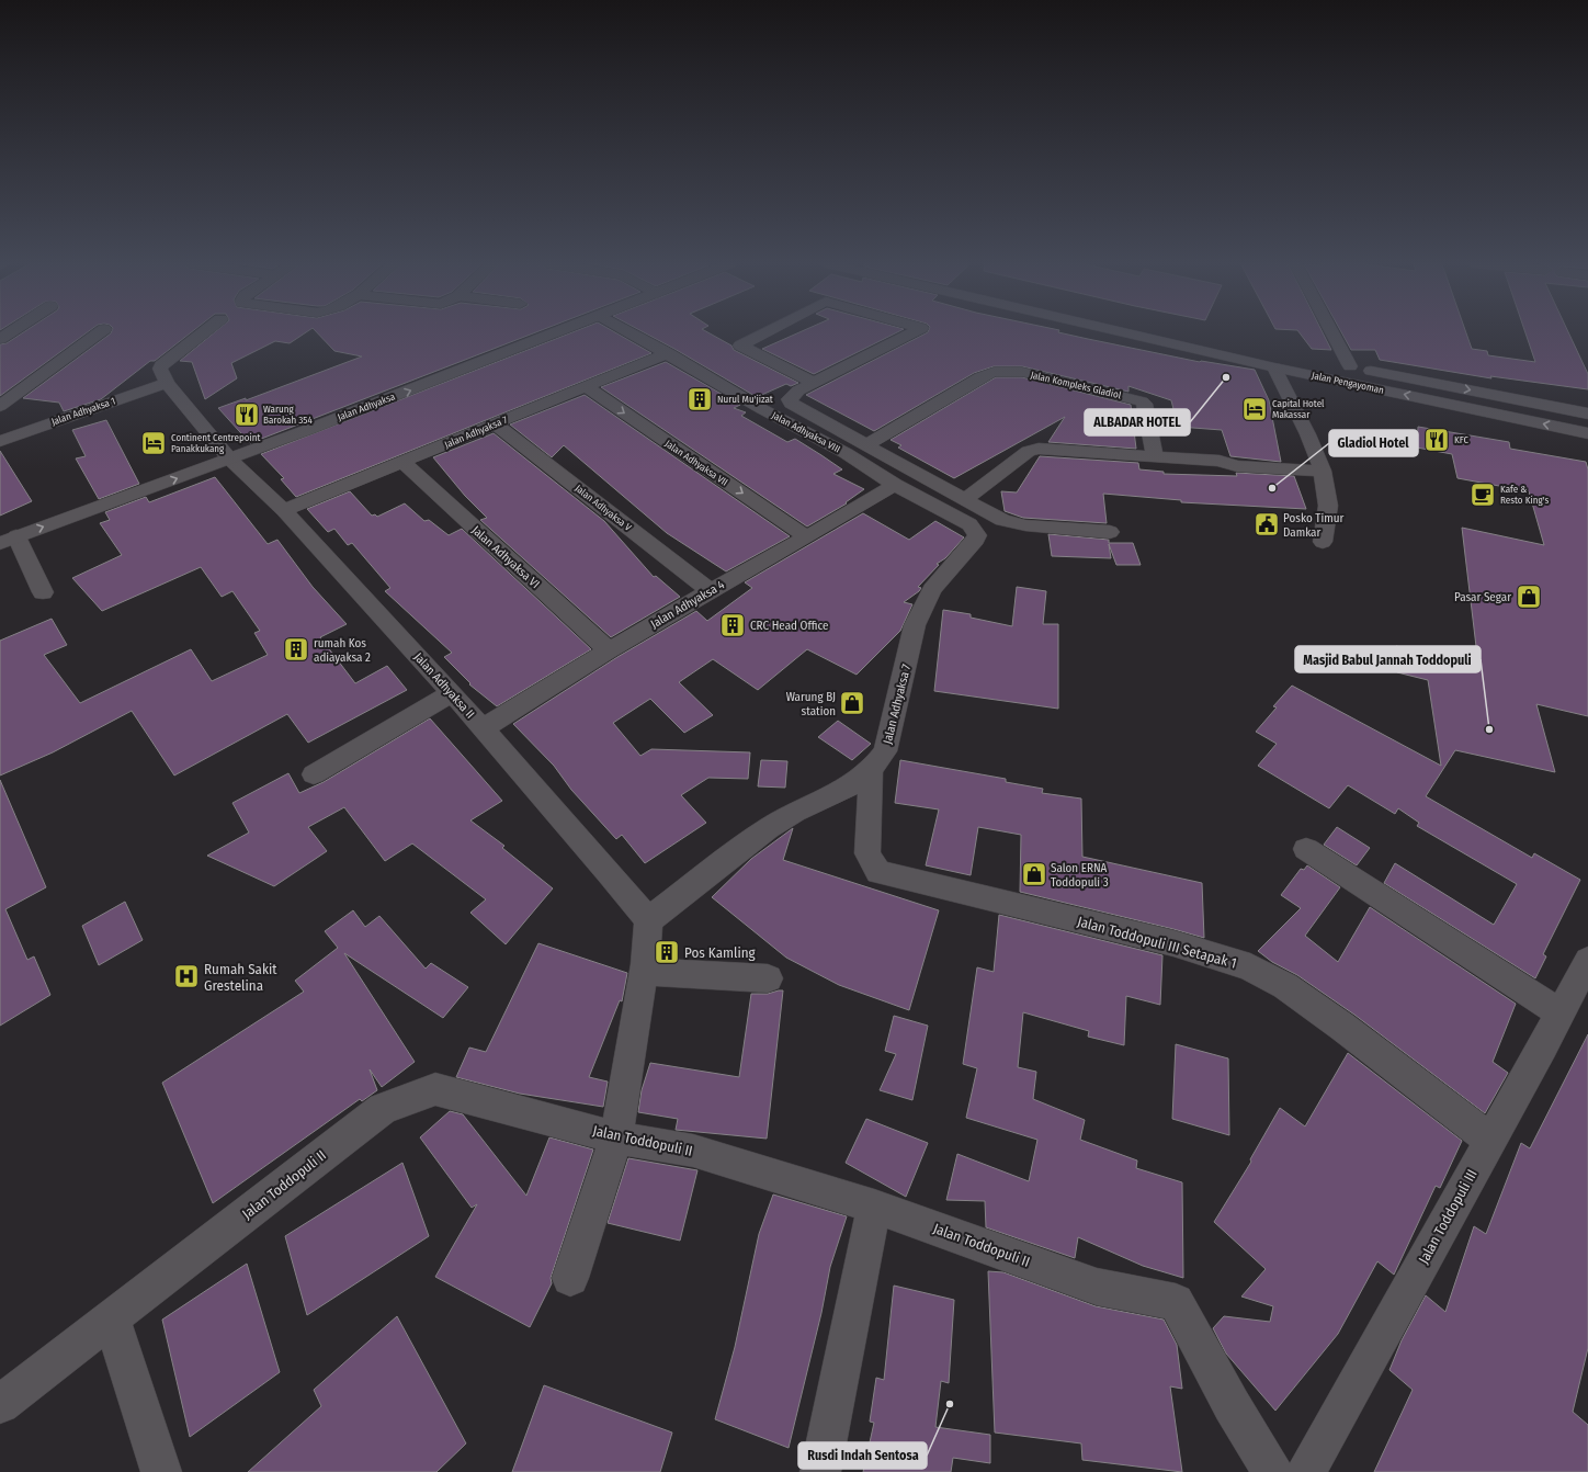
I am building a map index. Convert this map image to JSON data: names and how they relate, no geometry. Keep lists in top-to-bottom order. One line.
{"streets":{"street":["Jalan Pengayoman","Jalan Kompleks Gladiol","Jalan Adhyaksa","Jalan Adhyaksa 1","Jalan Adhyaksa 7","Jalan Adhyaksa VIII","Jalan Adhyaksa VII","Jalan Adhyaksa V","Jalan Adhyaksa VI","Jalan Adhyaksa 4","Jalan Adhyaksa II","Jalan Toddopuli III Setapak 1","Jalan Toddopuli II","Jalan Toddopuli III"]},"crossings":[["Jalan Adhyaksa","Jalan Adhyaksa II"],["Jalan Adhyaksa 1","Jalan Adhyaksa II"],["Jalan Adhyaksa 7","Jalan Adhyaksa VIII"],["Jalan Adhyaksa 7","Jalan Adhyaksa VII"],["Jalan Adhyaksa 7","Jalan Adhyaksa V"],["Jalan Adhyaksa 7","Jalan Adhyaksa VI"],["Jalan Adhyaksa 7","Jalan Adhyaksa 4"],["Jalan Adhyaksa 7","Jalan Adhyaksa II"],["Jalan Adhyaksa 7","Jalan Toddopuli III Setapak 1"],["Jalan Adhyaksa VIII","Jalan Adhyaksa 4"],["Jalan Adhyaksa VII","Jalan Adhyaksa 4"],["Jalan Adhyaksa V","Jalan Adhyaksa 4"],["Jalan Adhyaksa VI","Jalan Adhyaksa 4"],["Jalan Adhyaksa 4","Jalan Adhyaksa II"],["Jalan Toddopuli III Setapak 1","Jalan Toddopuli III"]],"one_way":["Jalan Adhyaksa","Jalan Adhyaksa VII"],"places":{"other":["ALBADAR HOTEL","Gladiol Hotel","Masjid Babul Jannah Toddopuli","Rusdi Indah Sentosa"],"building":["Nurul Mu'jizat","CRC Head Office","rumah Kos adiayaksa 2","Pos Kamling"],"hotel":["Capital Hotel Makassar","Continent Centrepoint Panakkukang"],"restaurant":["Warung Barokah 354","KFC"],"cafe":["Kafe & Resto King's"],"public building":["Posko Timur Damkar"],"shop":["Pasar Segar","Warung BJ station","Salon ERNA Toddopuli 3"],"hospital":["Rumah Sakit Grestelina"]}}
